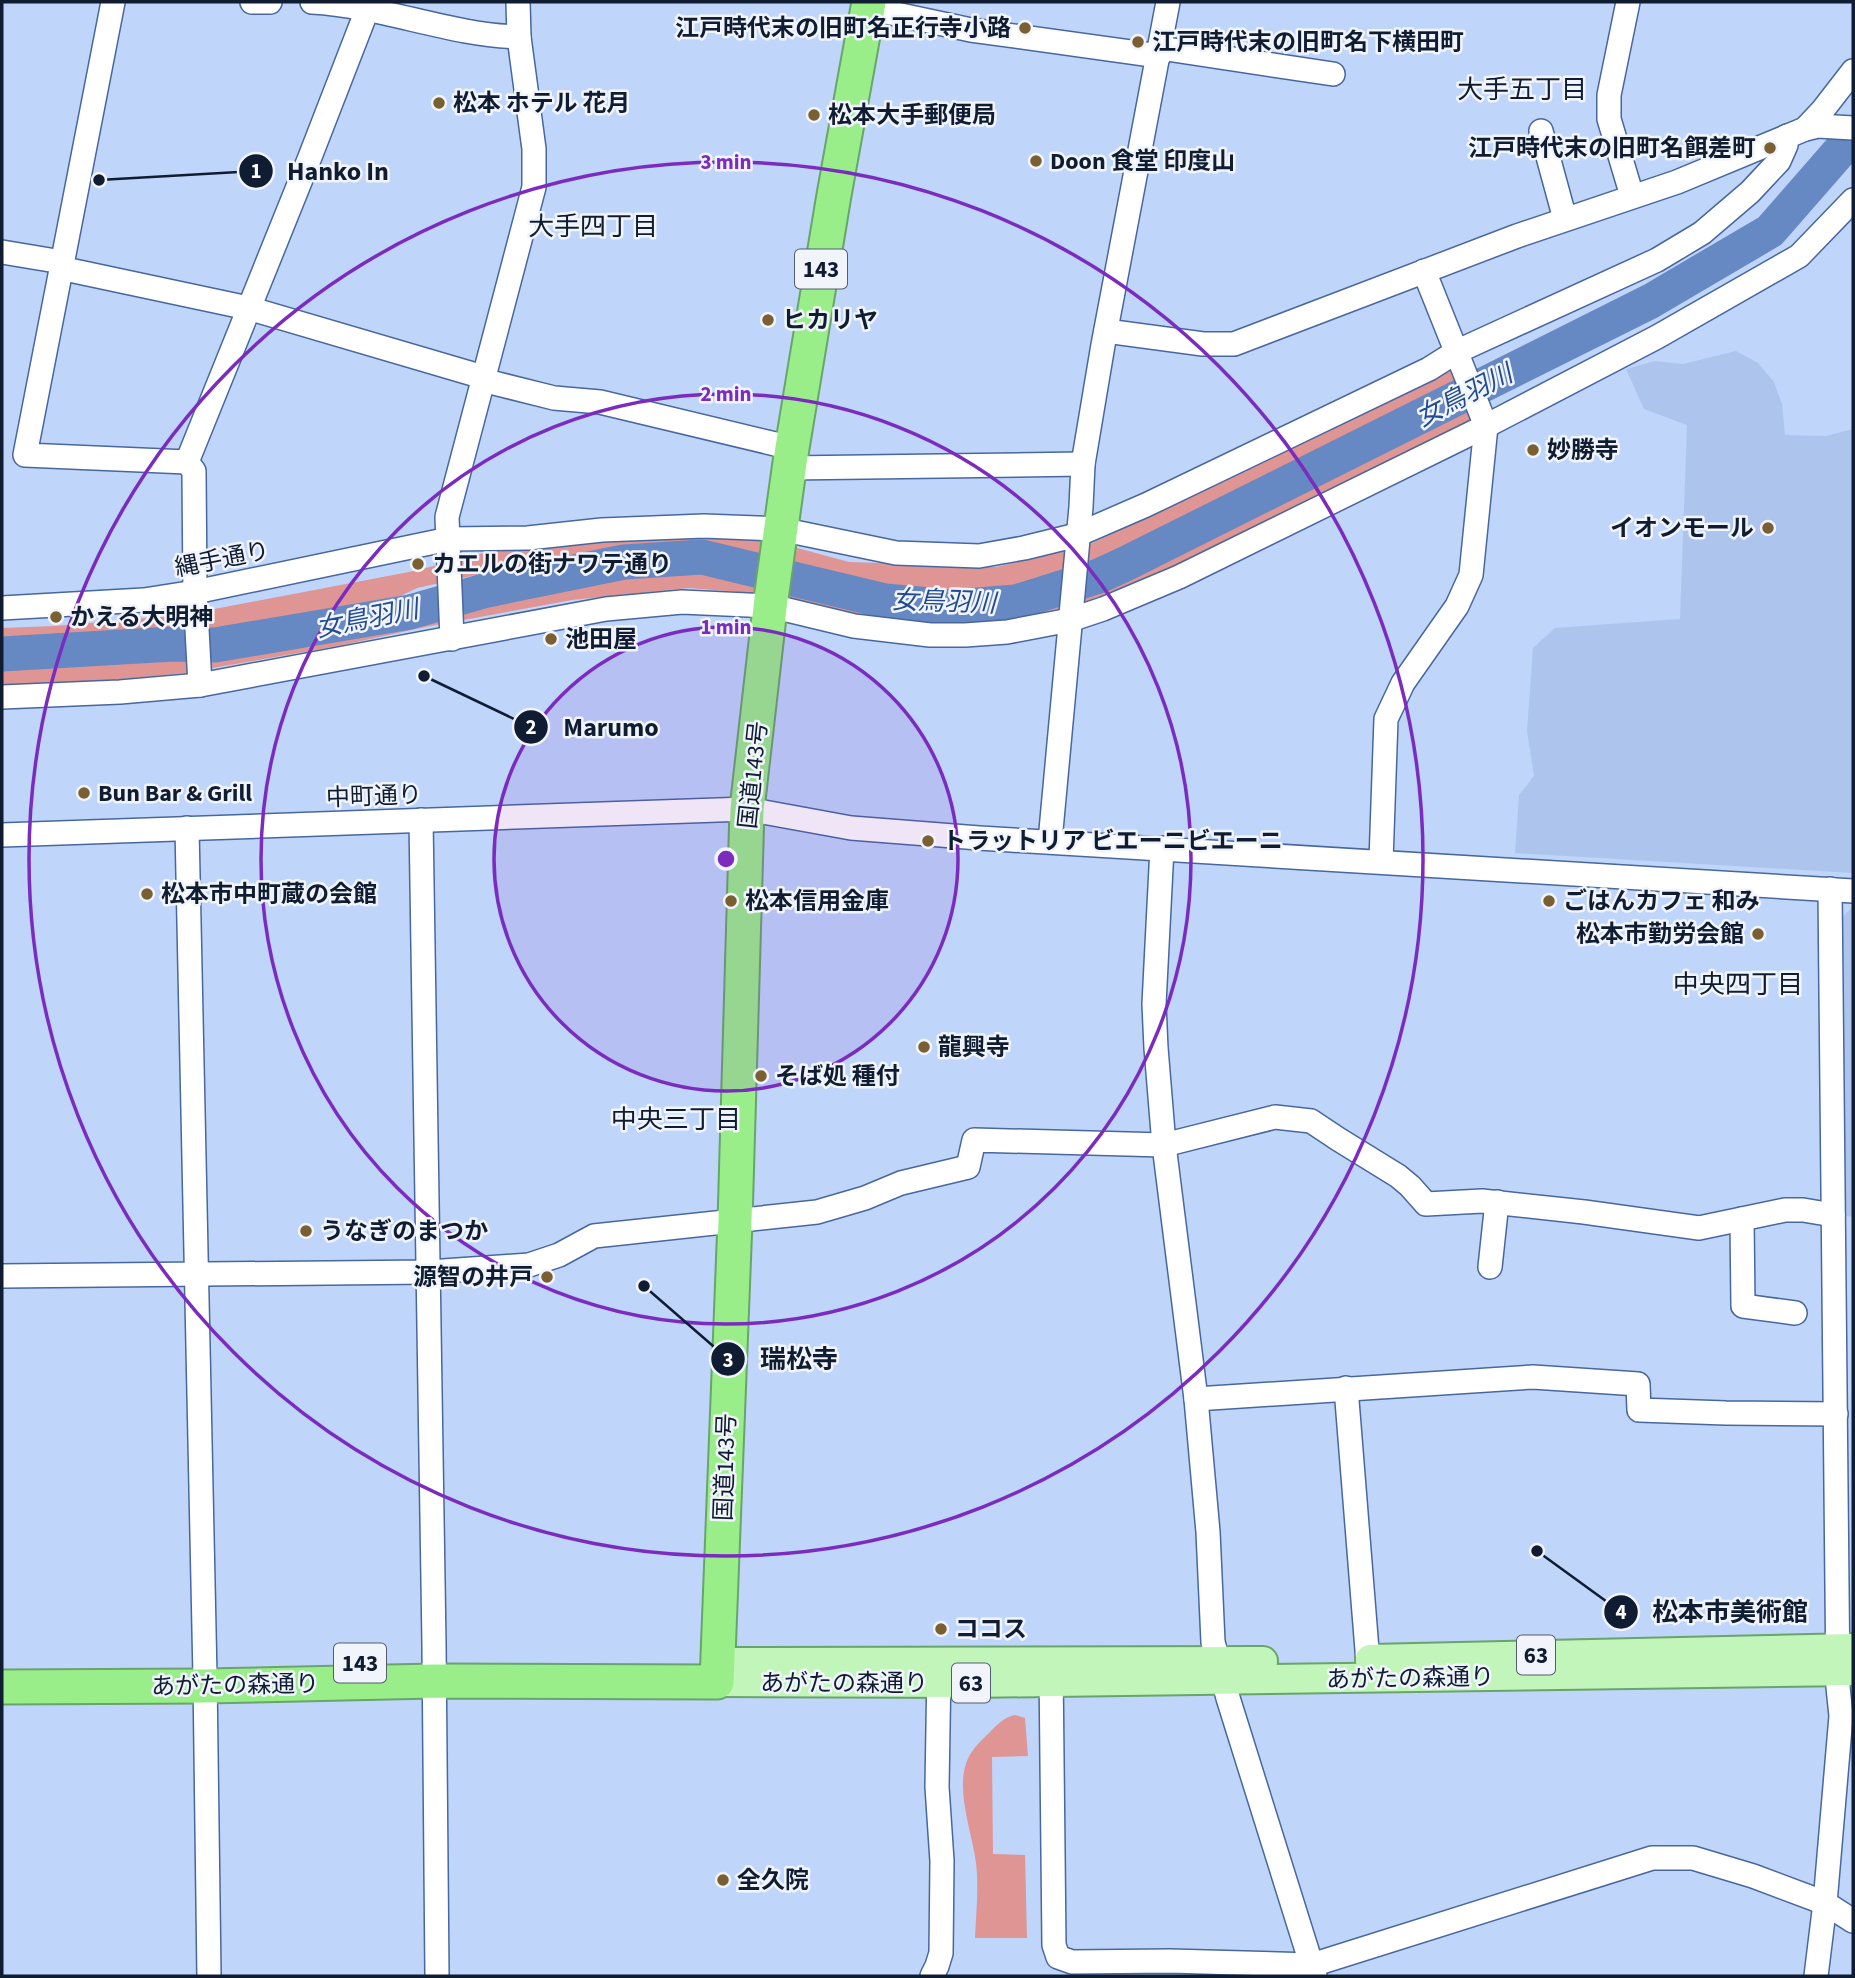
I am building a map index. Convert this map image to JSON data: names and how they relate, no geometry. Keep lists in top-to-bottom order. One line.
{"streets":{"highway":["143","国道143号","あがたの森通り"],"main road":["63"],"street":["縄手通り","中町通り"]},"crossings":[["縄手通り","国道143号"],["国道143号","中町通り"],["国道143号","あがたの森通り"]],"districts":["大手五丁目","大手四丁目","中央四丁目","中央三丁目"],"water":["女鳥羽川"],"places":["江戸時代末の旧町名正行寺小路","江戸時代末の旧町名下横田町","松本 ホテル 花月","松本大手郵便局","江戸時代末の旧町名餌差町","Doon 食堂 印度山","Hanko In","ヒカリヤ","妙勝寺","イオンモール","カエルの街ナワテ通り","かえる大明神","池田屋","Marumo","Bun Bar & Grill","トラットリア ビエーニビエーニ","松本市中町蔵の会館","松本信用金庫","ごはんカフェ 和み","松本市勤労会館","龍興寺","そば処 種付","うなぎのまつか","源智の井戸","瑞松寺","松本市美術館","ココス","全久院"],"rings":["3 min","2 min","1 min"]}
